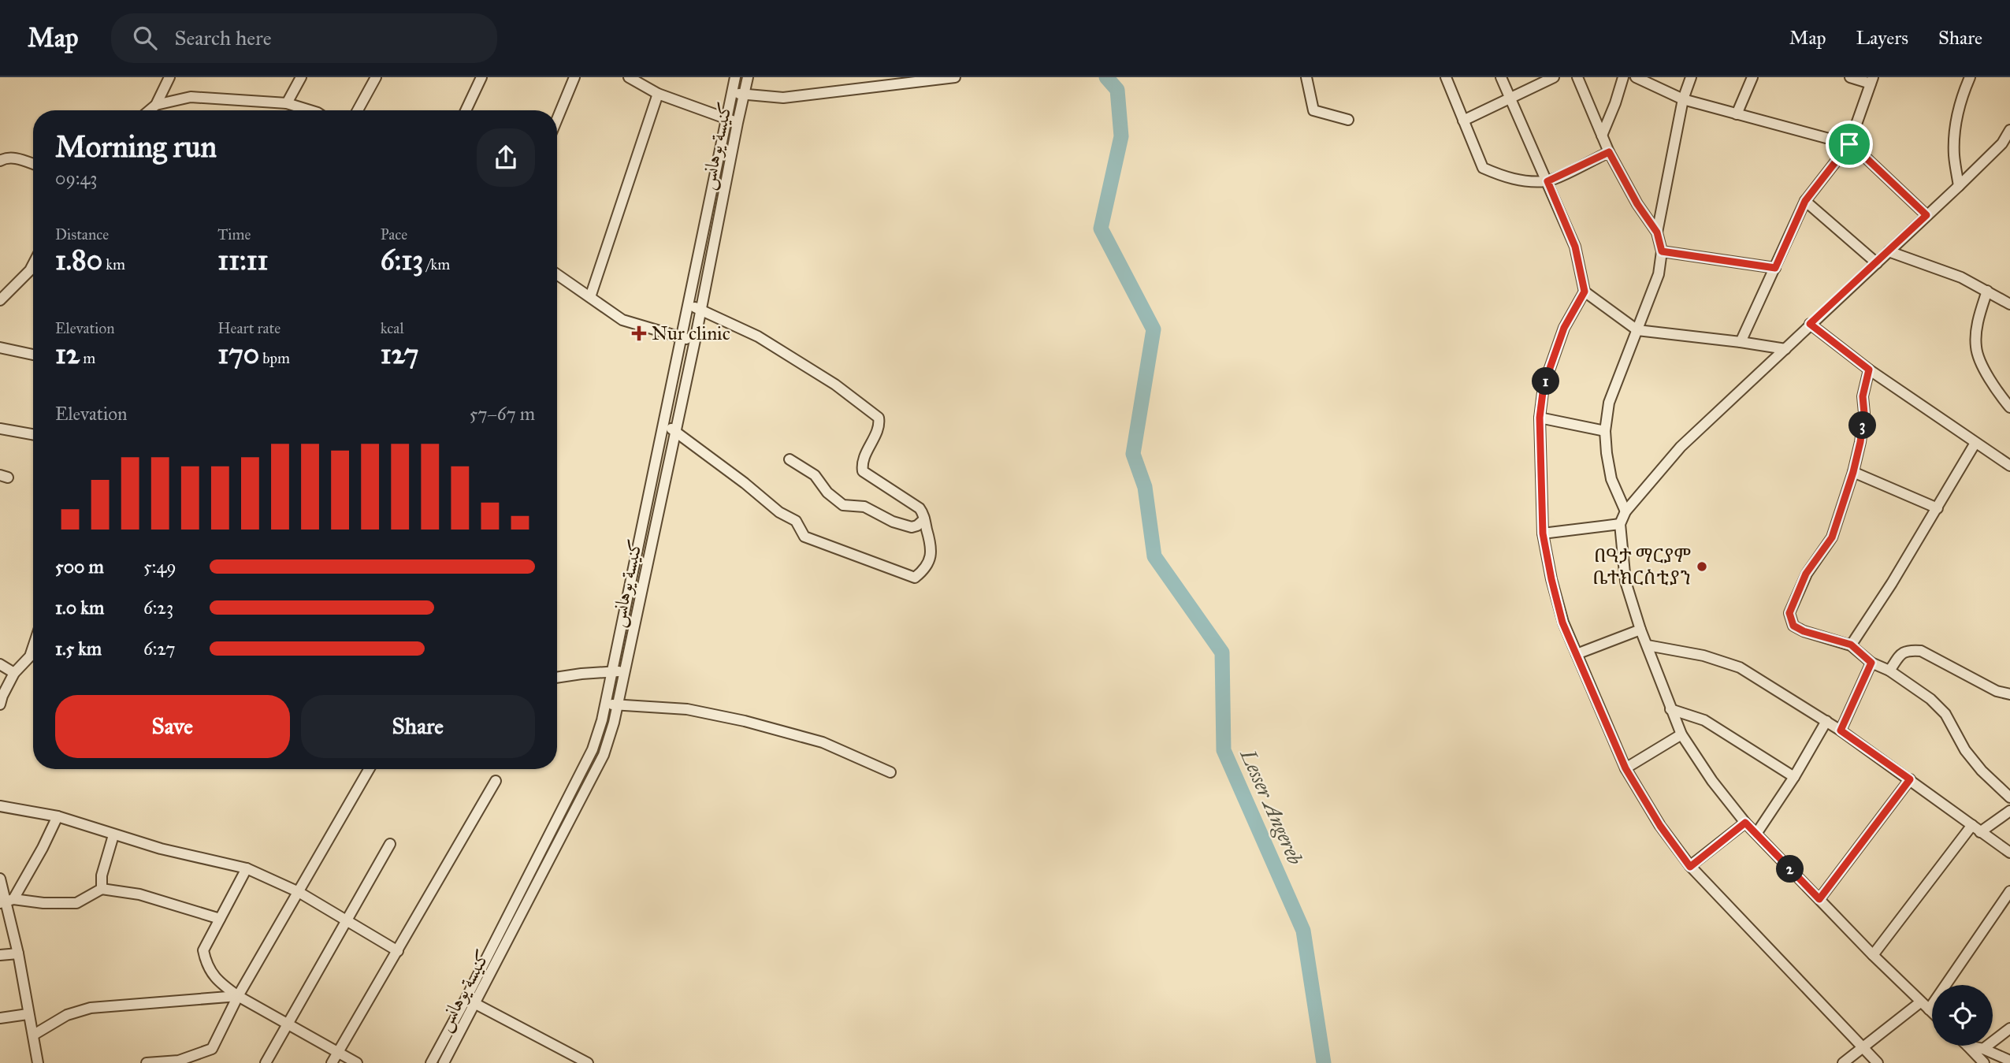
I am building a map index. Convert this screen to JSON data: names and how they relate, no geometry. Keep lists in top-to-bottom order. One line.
{"streets":{"street":["كنيسة يوهانس"]},"water":["Lesser Angereb"],"places":{"health":["Nur clinic"],"other":["በዓታ ማርያም ቤተክርስቲያን"]},"page":{"header":"Map","search":"Search here","nav":["Map","Layers","Share"],"heading":["Morning run","09:43"],"stats":[["Distance","1.80 km"],["Time","11:11"],["Pace","6:13 /km"],["Elevation","12 m"],["Heart rate","170 bpm"],["kcal","127"]],"pins":["1","3","2"],"chart":["Elevation","57–67 m"],"list":[{"name":"500 m","note":"5:49"},{"name":"1.0 km","note":"6:23"},{"name":"1.5 km","note":"6:27"}],"buttons":["Save","Share"]}}
